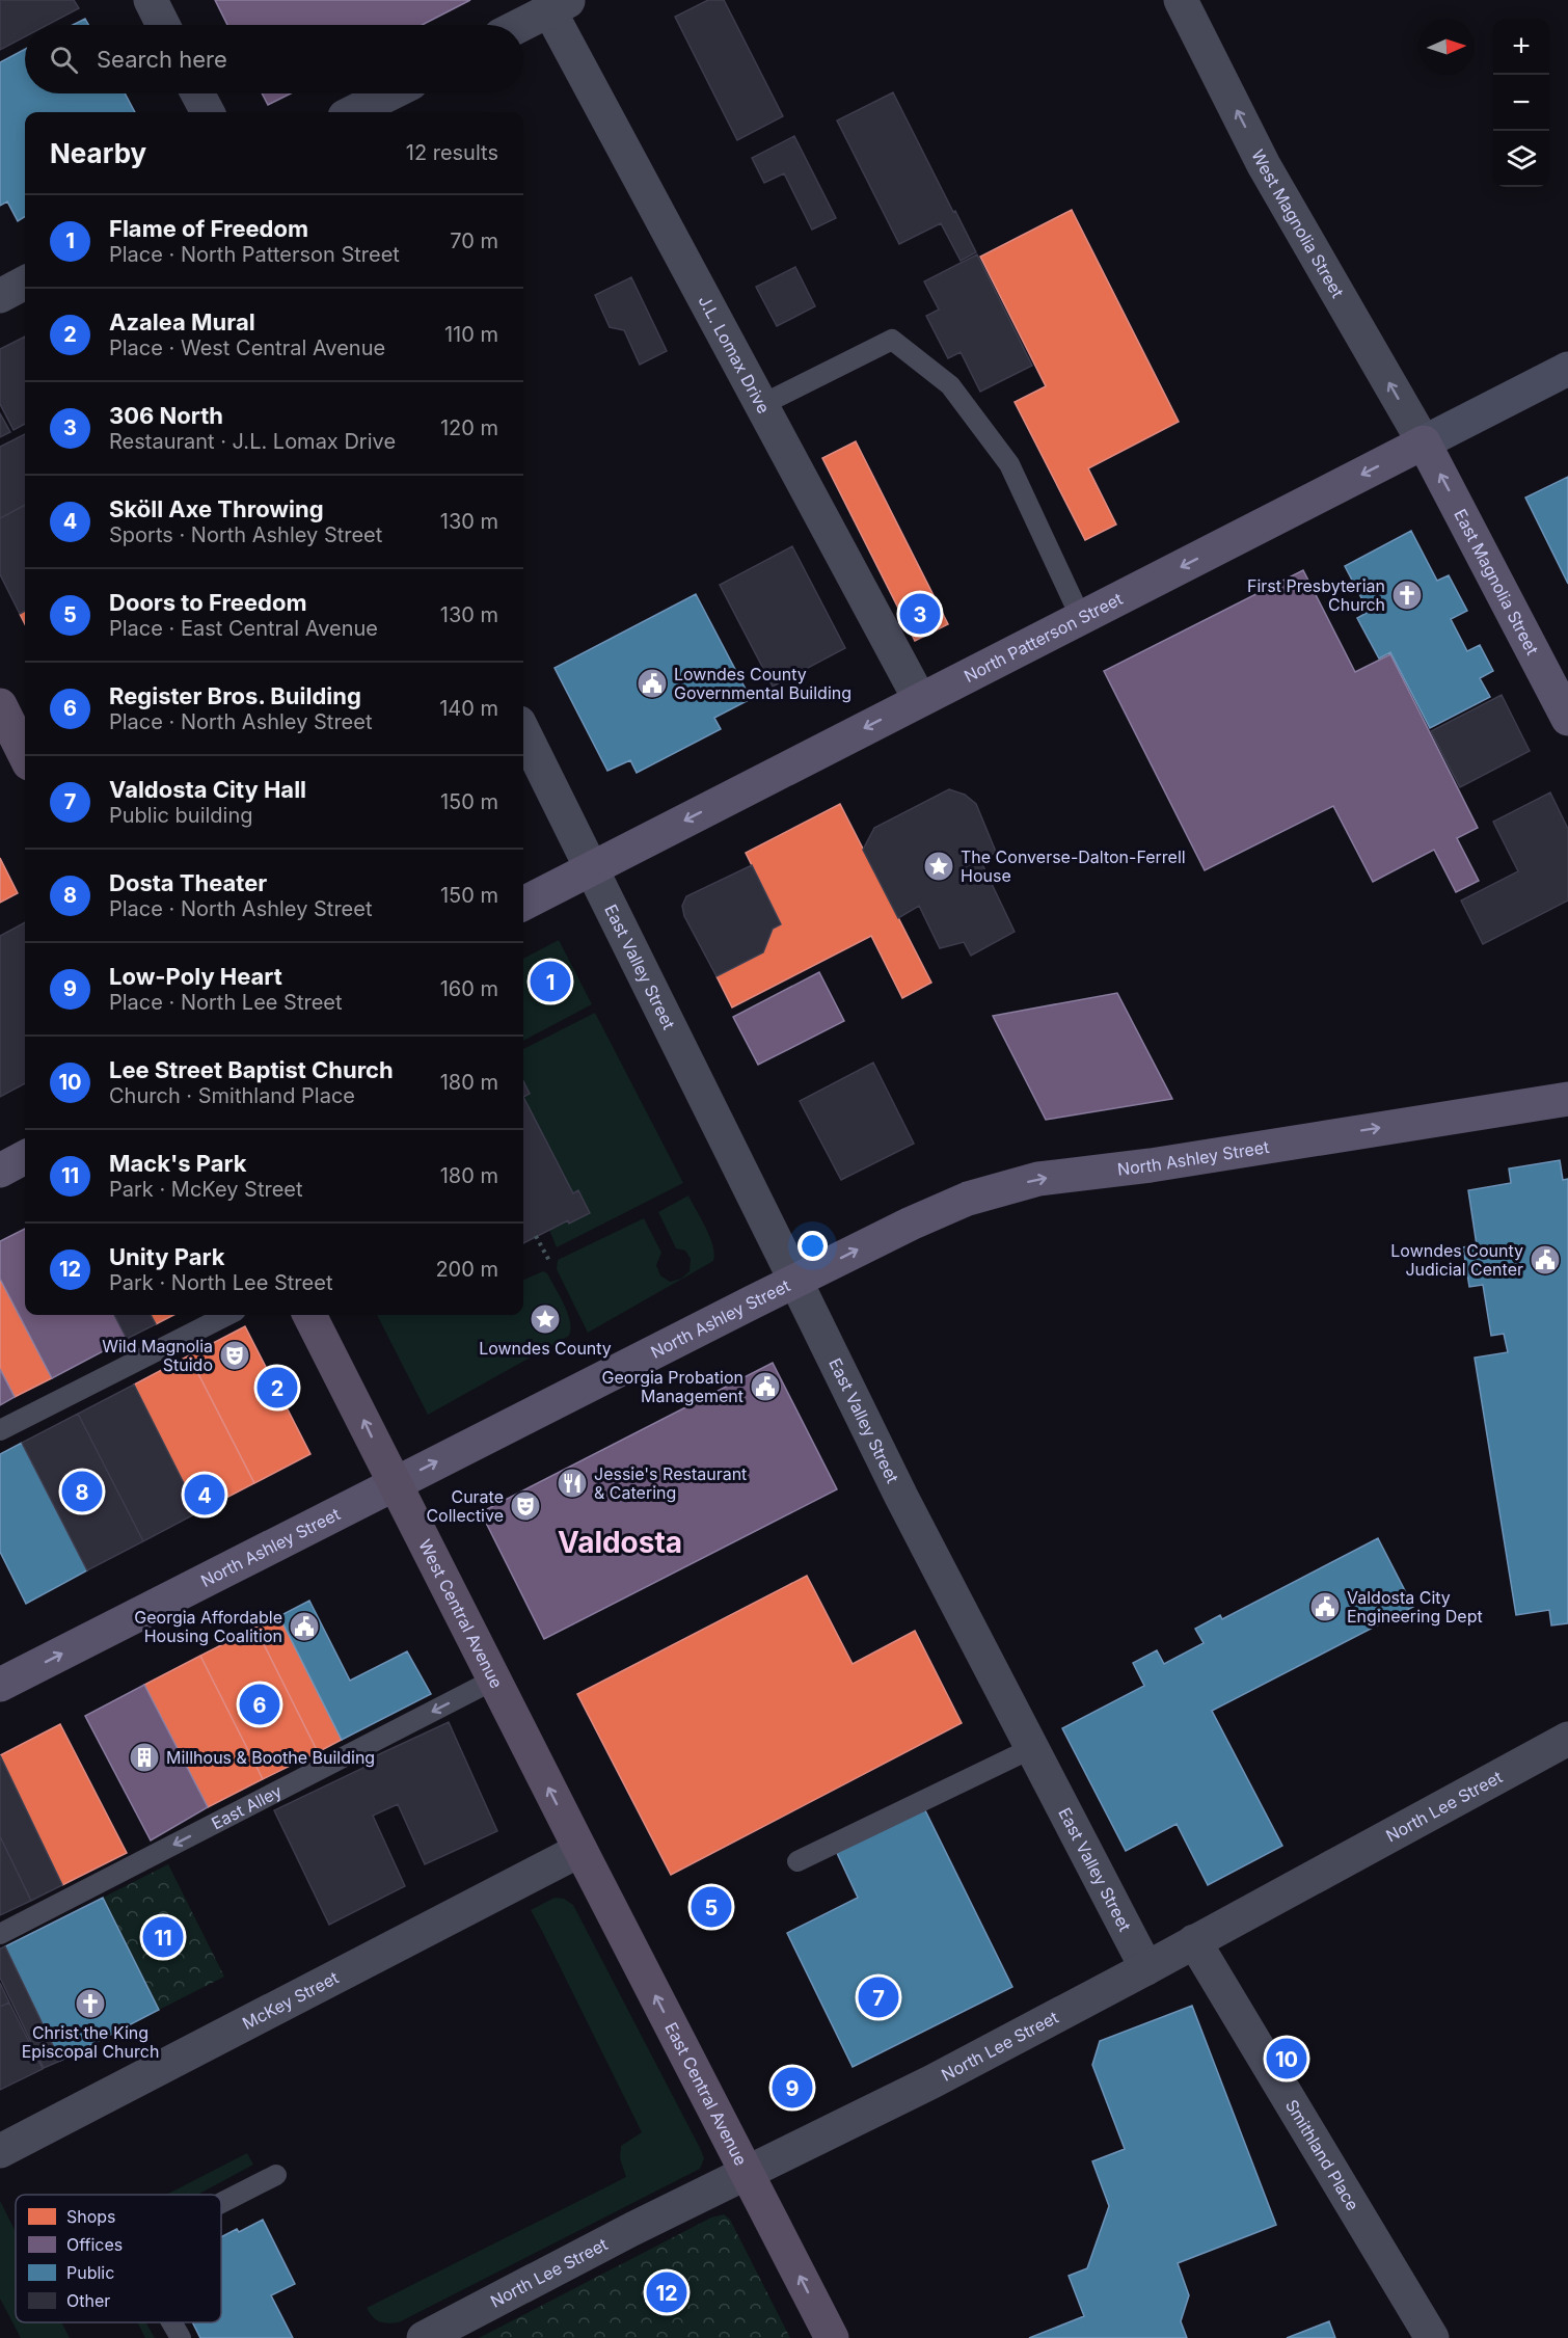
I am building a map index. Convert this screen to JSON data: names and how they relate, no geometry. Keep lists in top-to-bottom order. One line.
{"streets":{"highway":["West Central Avenue","East Central Avenue"],"main road":["East Magnolia Street","North Patterson Street","North Ashley Street"],"street":["West Magnolia Street","J.L. Lomax Drive","East Valley Street","North Lee Street","McKey Street","Smithland Place"],"lane":["East Alley"]},"crossings":[["West Magnolia Street","East Magnolia Street"],["West Magnolia Street","North Patterson Street"],["J.L. Lomax Drive","North Patterson Street"],["East Magnolia Street","North Patterson Street"],["North Patterson Street","East Valley Street"],["East Valley Street","North Ashley Street"],["East Valley Street","North Lee Street"],["North Ashley Street","West Central Avenue"],["West Central Avenue","East Alley"],["West Central Avenue","McKey Street"],["West Central Avenue","East Central Avenue"],["North Lee Street","East Central Avenue"],["North Lee Street","Smithland Place"],["McKey Street","East Central Avenue"]],"one_way":["West Magnolia Street","East Magnolia Street","North Patterson Street","North Ashley Street","West Central Avenue","East Alley","East Central Avenue"],"districts":["Valdosta"],"places":{"church":["First Presbyterian Church","Christ the King Episcopal Church"],"public building":["Lowndes County Governmental Building","Lowndes County Judicial Center","Georgia Probation Management","Valdosta City Engineering Dept","Georgia Affordable Housing Coalition"],"place":["The Converse-Dalton-Ferrell House","Lowndes County"],"theatre":["Wild Magnolia Stuido","Curate Collective"],"restaurant":["Jessie's Restaurant & Catering"],"building":["Millhous & Boothe Building"]},"legend":["Shops","Offices","Public","Other"],"north":"right","page":{"map_buttons":["+","−"],"search":"Search here","heading":["Nearby","12 results"],"list":[{"mark":"1","name":"Flame of Freedom","note":"Place · North Patterson Street","value":"70 m"},{"mark":"2","name":"Azalea Mural","note":"Place · West Central Avenue","value":"110 m"},{"mark":"3","name":"306 North","note":"Restaurant · J.L. Lomax Drive","value":"120 m"},{"mark":"4","name":"Sköll Axe Throwing","note":"Sports · North Ashley Street","value":"130 m"},{"mark":"5","name":"Doors to Freedom","note":"Place · East Central Avenue","value":"130 m"},{"mark":"6","name":"Register Bros. Building","note":"Place · North Ashley Street","value":"140 m"},{"mark":"7","name":"Valdosta City Hall","note":"Public building","value":"150 m"},{"mark":"8","name":"Dosta Theater","note":"Place · North Ashley Street","value":"150 m"},{"mark":"9","name":"Low-Poly Heart","note":"Place · North Lee Street","value":"160 m"},{"mark":"10","name":"Lee Street Baptist Church","note":"Church · Smithland Place","value":"180 m"},{"mark":"11","name":"Mack's Park","note":"Park · McKey Street","value":"180 m"},{"mark":"12","name":"Unity Park","note":"Park · North Lee Street","value":"200 m"}],"pins":["3","1","2","8","4","6","5","11","7","10","9","12"]}}
